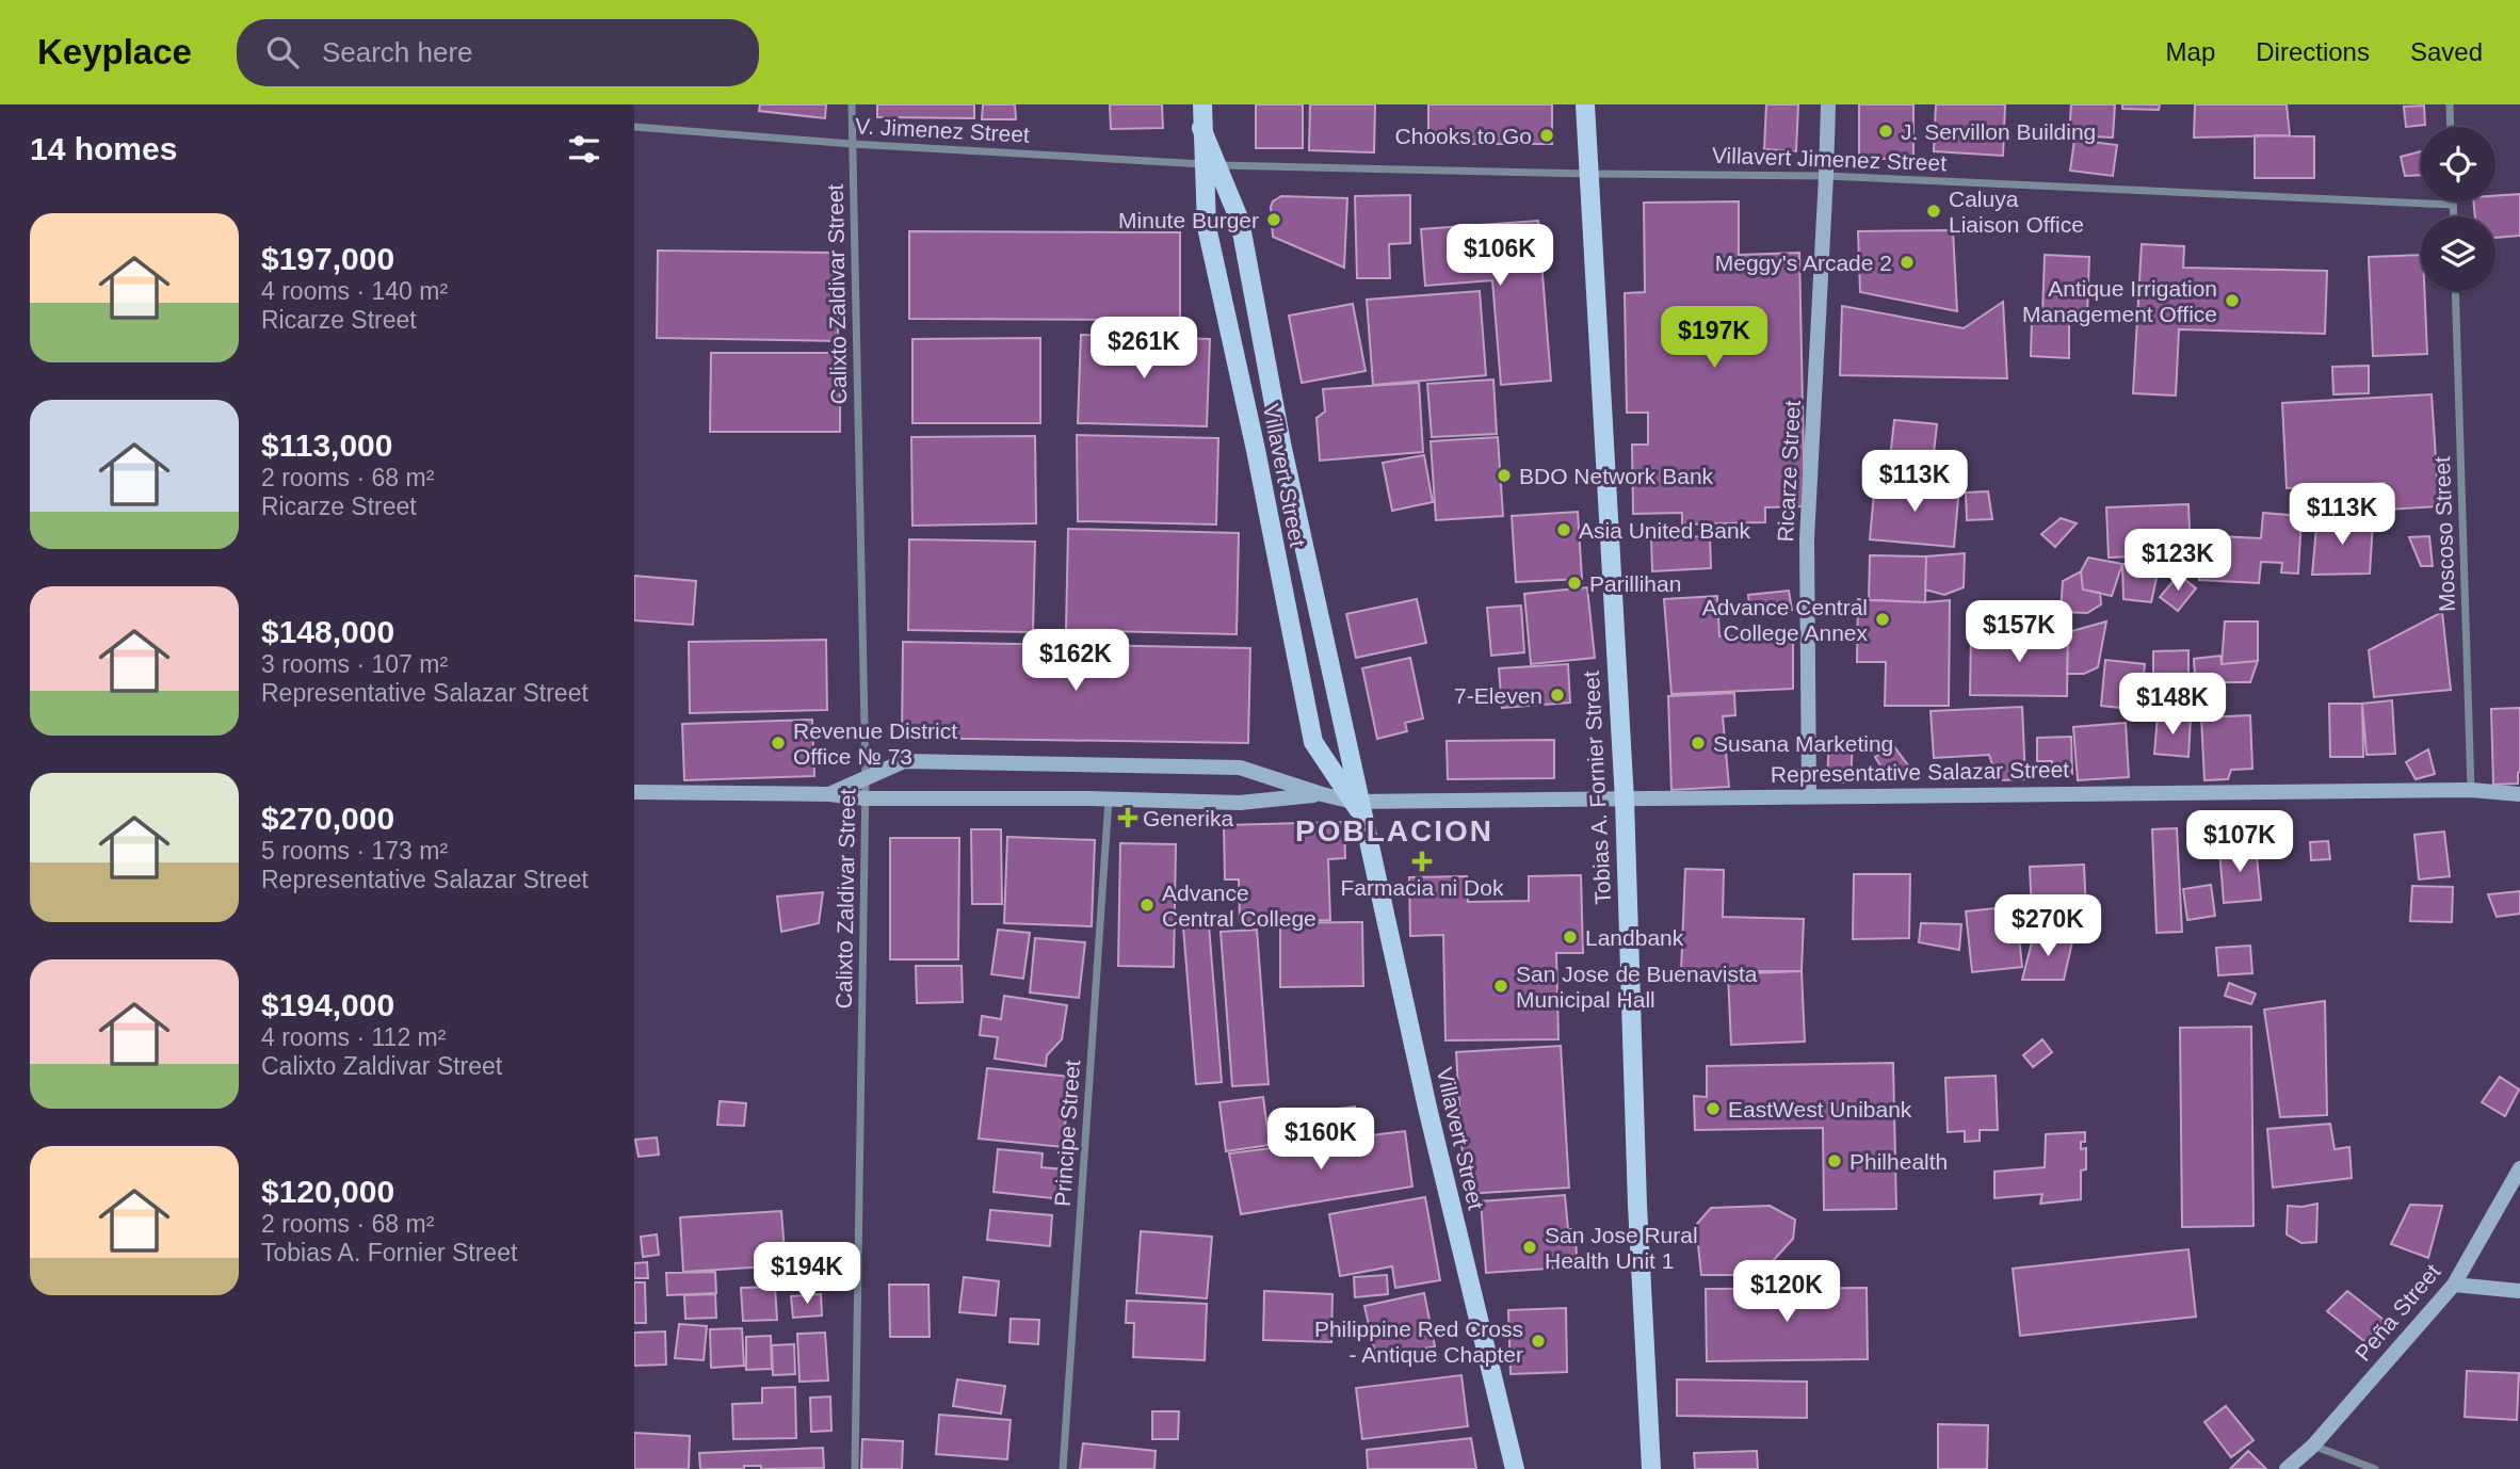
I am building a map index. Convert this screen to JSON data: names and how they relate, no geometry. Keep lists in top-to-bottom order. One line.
{"streets":{"main road":["Villavert Street","Tobias A. Fornier Street"],"street":["V. Jimenez Street","Villavert Jimenez Street","Calixto Zaldivar Street","Ricarze Street","Moscoso Street","Representative Salazar Street","Principe Street","Peña Street"]},"crossings":[["V. Jimenez Street","Villavert Jimenez Street"],["V. Jimenez Street","Calixto Zaldivar Street"],["V. Jimenez Street","Villavert Street"],["Villavert Jimenez Street","Ricarze Street"],["Villavert Jimenez Street","Villavert Street"],["Villavert Jimenez Street","Tobias A. Fornier Street"],["Calixto Zaldivar Street","Representative Salazar Street"],["Ricarze Street","Representative Salazar Street"],["Villavert Street","Representative Salazar Street"],["Moscoso Street","Representative Salazar Street"],["Representative Salazar Street","Tobias A. Fornier Street"],["Representative Salazar Street","Principe Street"]],"districts":["POBLACION"],"places":{"other":["J. Servillon Building","Chooks to Go","Caluya Liaison Office","Minute Burger","Meggy's Arcade 2","Antique Irrigation Management Office","BDO Network Bank","Asia United Bank","Parillihan","Advance Central College Annex","7-Eleven","Revenue District Office № 73","Susana Marketing","Advance Central College","Landbank","San Jose de Buenavista Municipal Hall","EastWest Unibank","Philhealth","San Jose Rural Health Unit 1","Philippine Red Cross - Antique Chapter"],"health":["Generika","Farmacia ni Dok"]},"page":{"header":"Keyplace","search":"Search here","nav":["Map","Directions","Saved"],"heading":"14 homes","list":[{"name":"$197,000","note":"4 rooms · 140 m² · Ricarze Street"},{"name":"$113,000","note":"2 rooms · 68 m² · Ricarze Street"},{"name":"$148,000","note":"3 rooms · 107 m² · Representative Salazar Street"},{"name":"$270,000","note":"5 rooms · 173 m² · Representative Salazar Street"},{"name":"$194,000","note":"4 rooms · 112 m² · Calixto Zaldivar Street"},{"name":"$120,000","note":"2 rooms · 68 m² · Tobias A. Fornier Street"}],"price":["$106K","$197K","$261K","$113K","$113K","$123K","$157K","$162K","$148K","$107K","$270K","$160K","$194K","$120K"]}}
